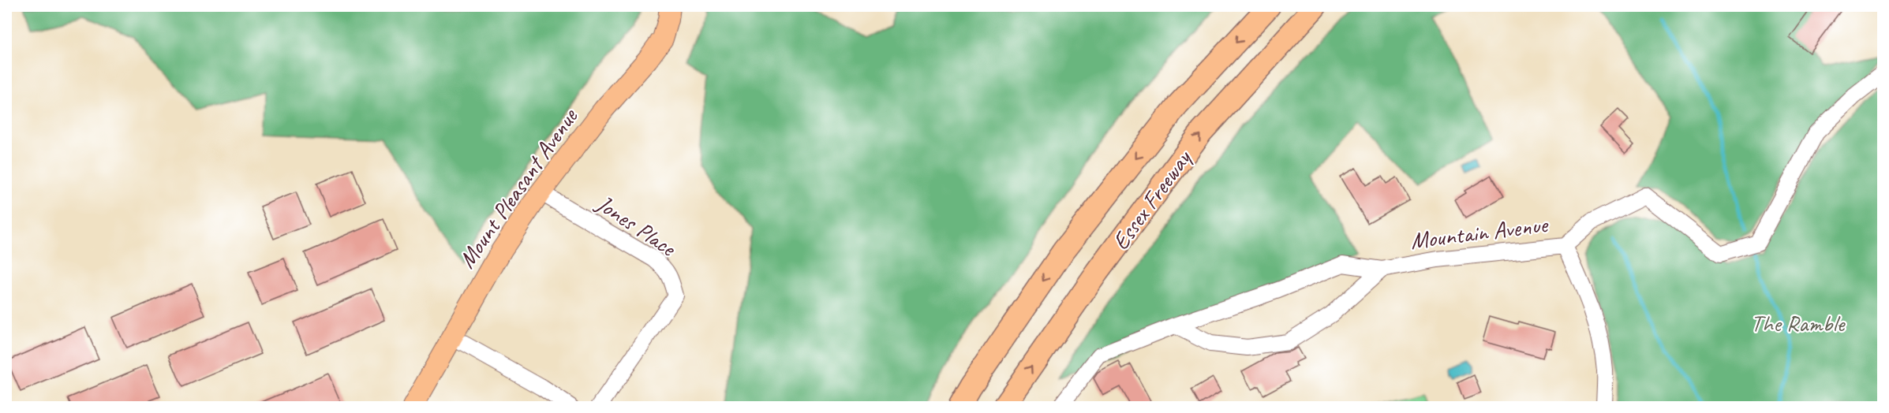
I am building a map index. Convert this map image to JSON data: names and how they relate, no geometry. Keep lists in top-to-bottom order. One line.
{"streets":{"highway":["Essex Freeway"],"main road":["Mount Pleasant Avenue"],"street":["Jones Place","Mountain Avenue"]},"crossings":[["Mount Pleasant Avenue","Jones Place"]],"parks":["The Ramble"]}
